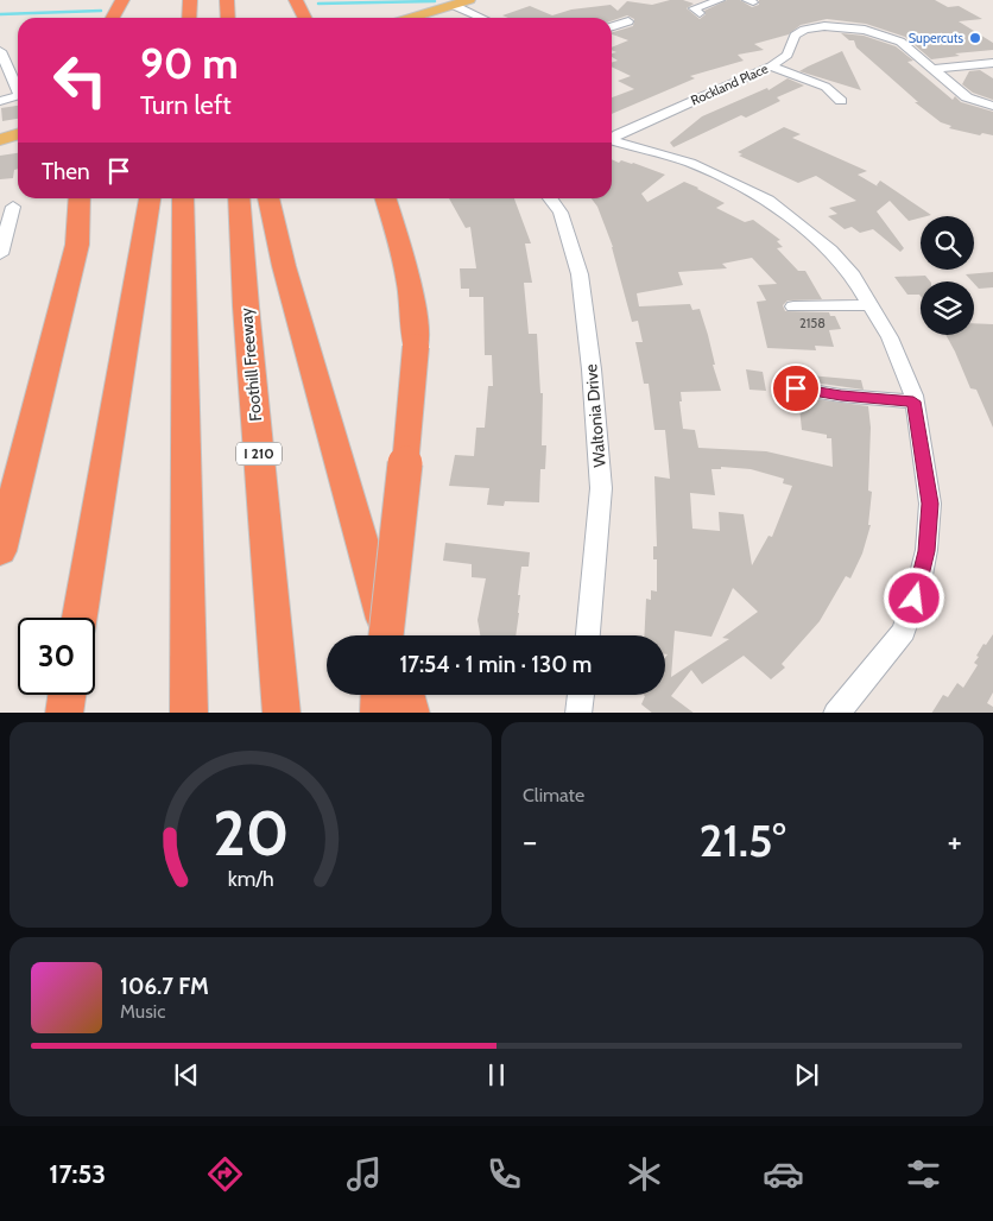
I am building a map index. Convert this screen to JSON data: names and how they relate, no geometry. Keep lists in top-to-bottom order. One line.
{"streets":{"highway":["Foothill Freeway","I 210"],"street":["Rockland Place","Waltonia Drive"]},"places":["Supercuts"],"house_numbers":["2158"],"page":{"turn":["90 m","Turn left"],"then":"Then","limit":"30","trip":"17:54 · 1 min · 130 m","tile":"Climate","heat":["−","21.5°","+"],"song":["106.7 FM","Music"],"tabs":"17:53","gauge":["20","km/h"]}}
